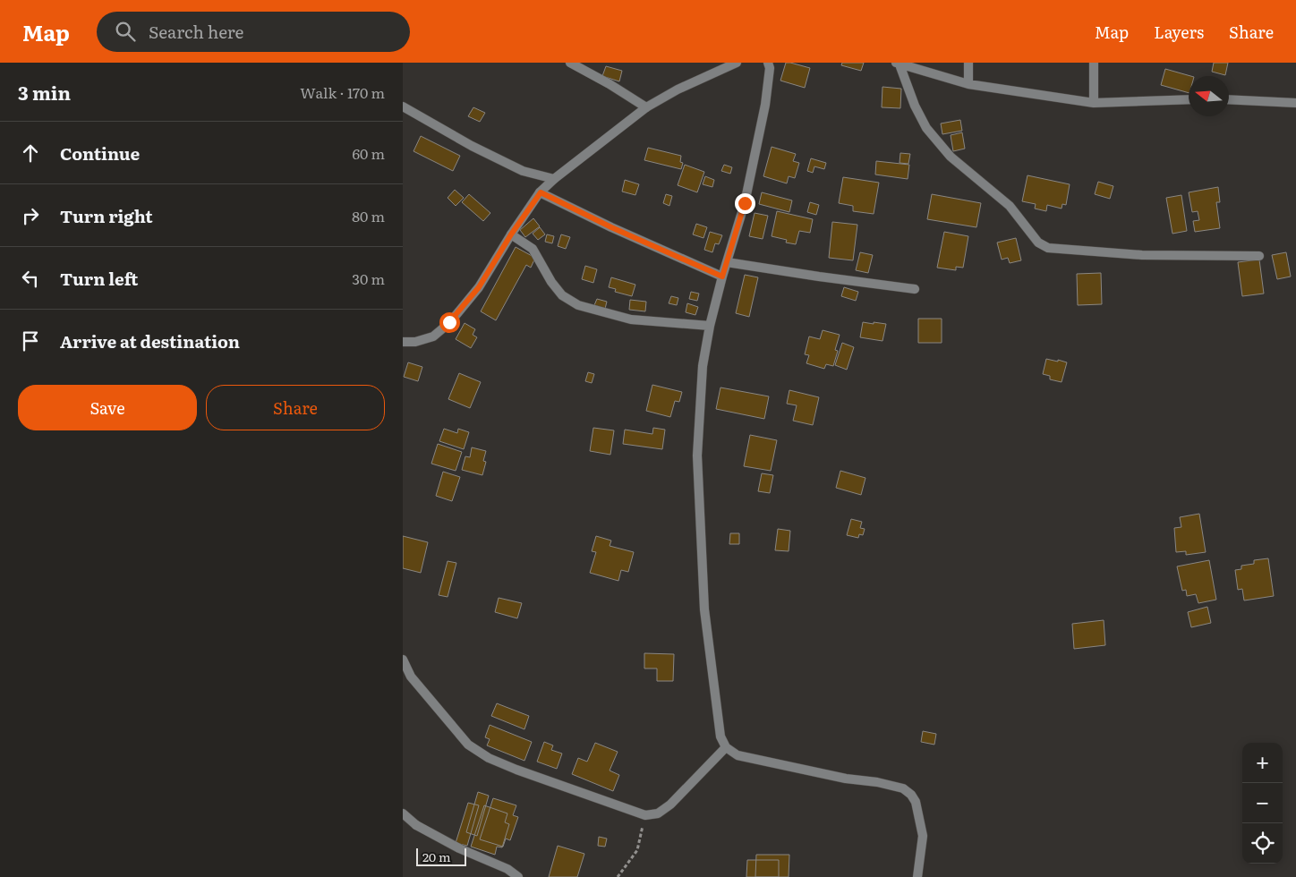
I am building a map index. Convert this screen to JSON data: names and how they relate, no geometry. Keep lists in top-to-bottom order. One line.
{"scale_bar":"20 m","north":"left","page":{"header":"Map","search":"Search here","nav":["Map","Layers","Share"],"heading":["3 min","Walk · 170 m"],"list":[["Continue","60 m"],["Turn right","80 m"],["Turn left","30 m"],"Arrive at destination"],"buttons":["Save","Share"],"map_buttons":["+","−"],"scale":"20 m"}}
